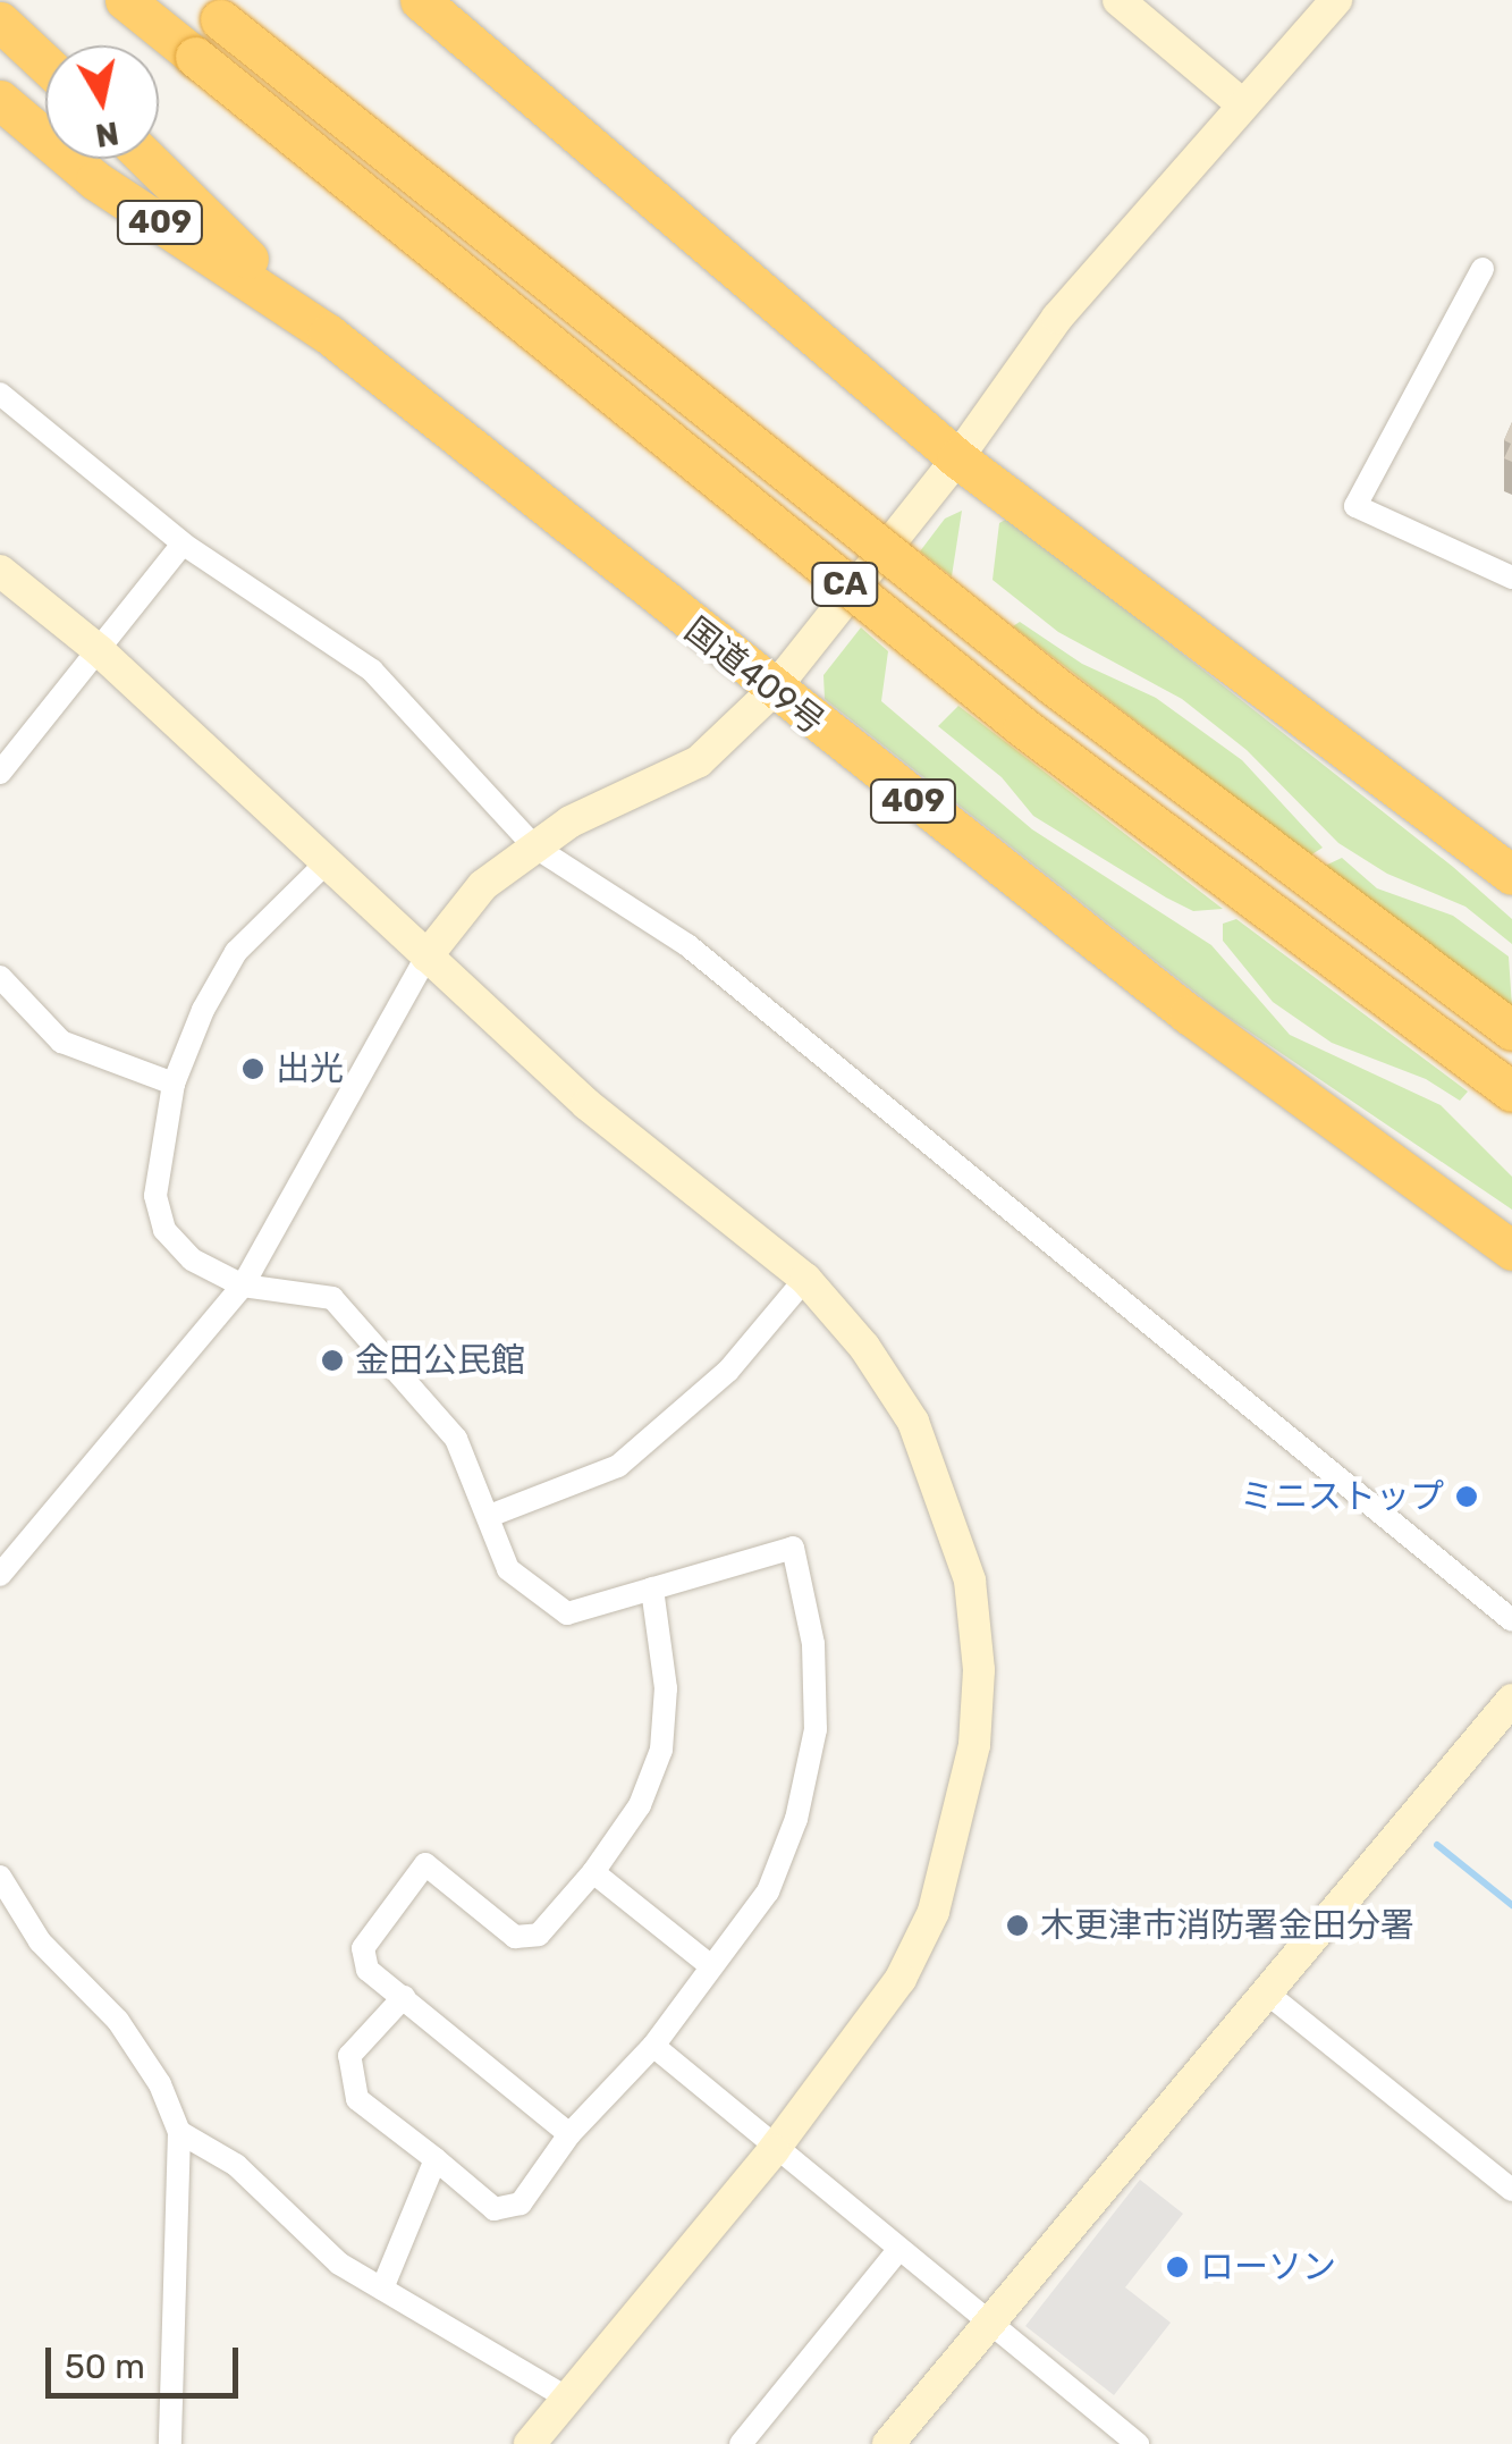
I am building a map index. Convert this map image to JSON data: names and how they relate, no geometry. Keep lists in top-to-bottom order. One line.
{"streets":{"highway":["409","CA","国道409号"]},"places":["出光","金田公民館","ミニストップ","木更津市消防署金田分署","ローソン"],"scale_bar":"50 m","north":"bottom"}
